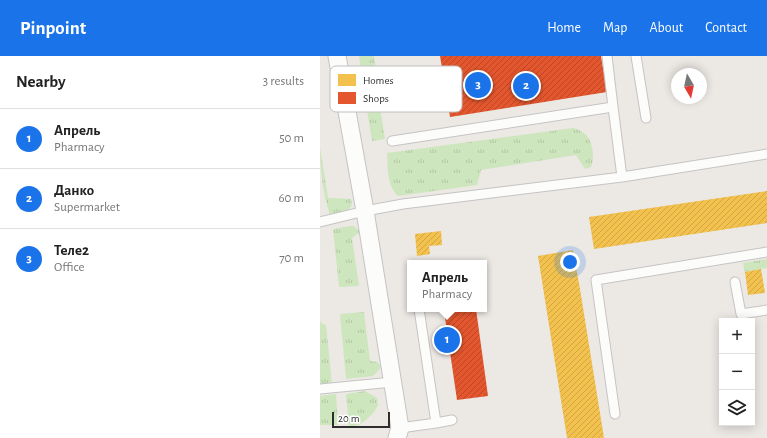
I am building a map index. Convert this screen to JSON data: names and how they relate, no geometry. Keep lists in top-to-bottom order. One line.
{"legend":["Homes","Shops"],"scale_bar":"20 m","north":"bottom","page":{"header":"Pinpoint","nav":["Home","Map","About","Contact"],"heading":["Nearby","3 results"],"pins":["3","2","1"],"list":[{"mark":"1","name":"Апрель","note":"Pharmacy","value":"50 m"},{"mark":"2","name":"Данко","note":"Supermarket","value":"60 m"},{"mark":"3","name":"Теле2","note":"Office","value":"70 m"}],"popup":["Апрель","Pharmacy"],"map_buttons":["+","−"],"scale":"20 m"}}
